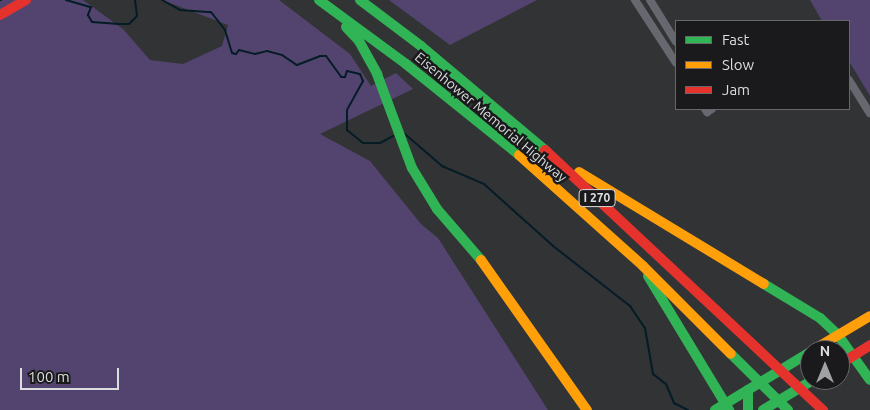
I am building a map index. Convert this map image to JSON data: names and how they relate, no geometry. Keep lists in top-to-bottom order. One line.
{"streets":{"main road":["Eisenhower Memorial Highway","I 270"]},"legend":["Fast","Slow","Jam"],"scale_bar":"100 m","north":"top"}
